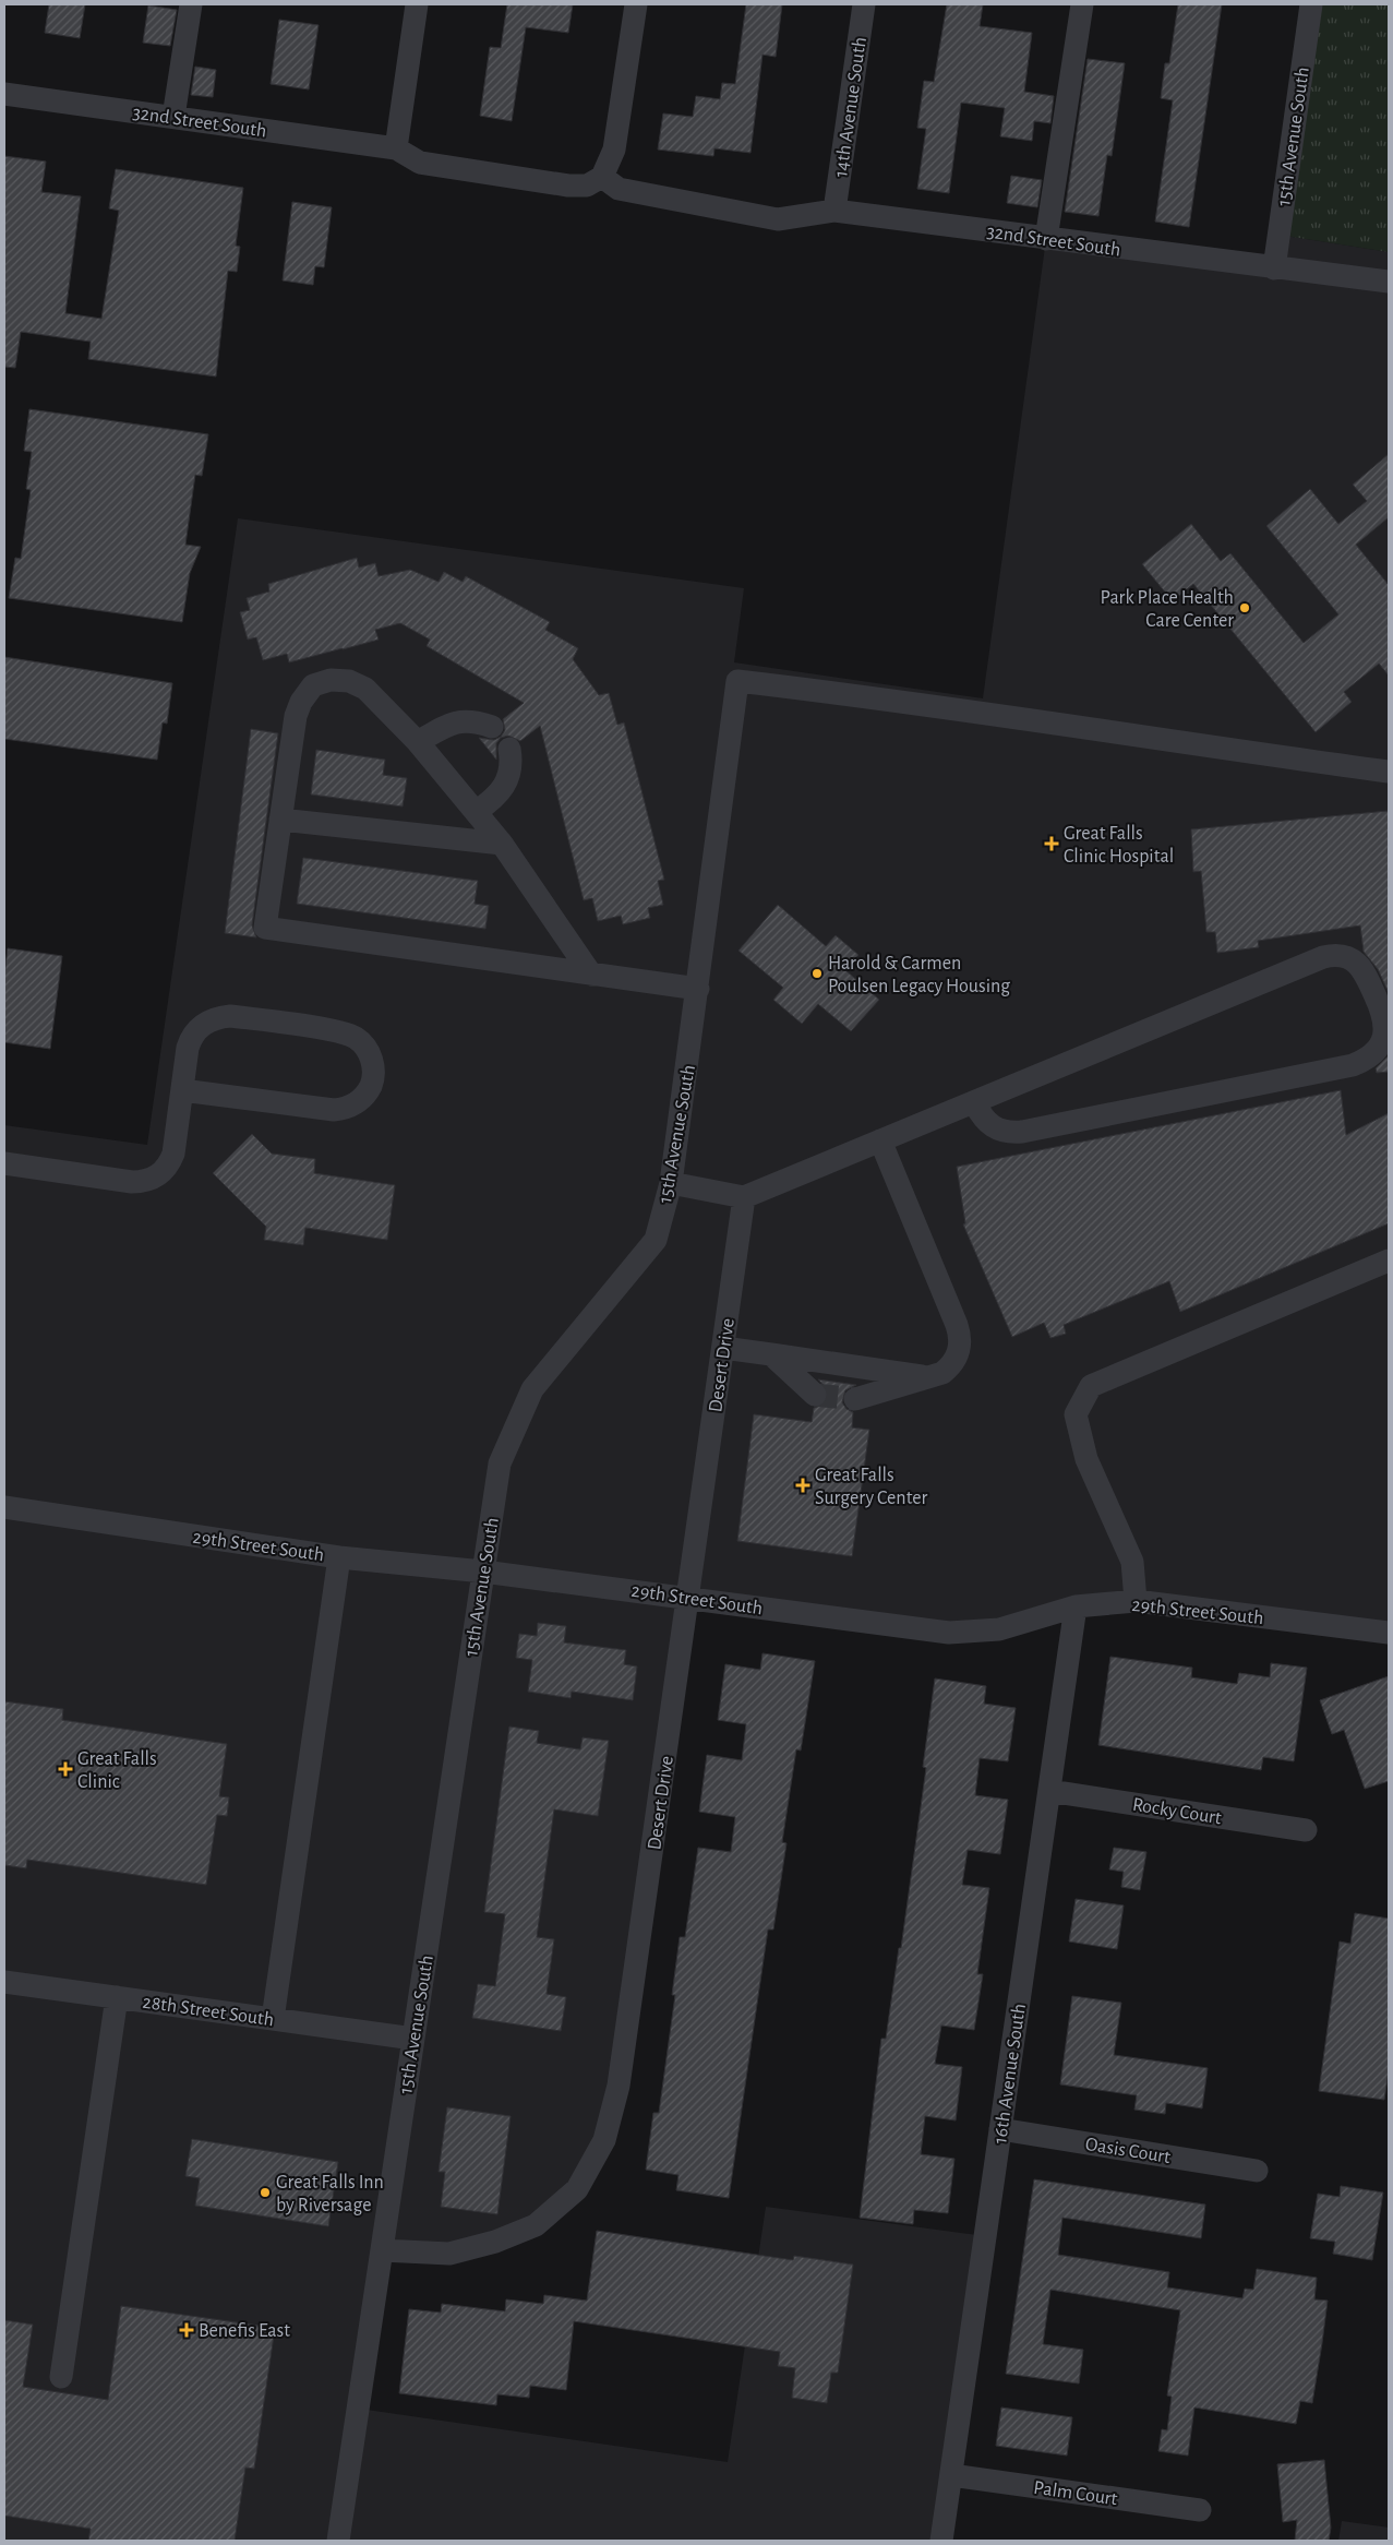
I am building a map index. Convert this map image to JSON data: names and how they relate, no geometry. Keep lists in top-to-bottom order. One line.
{"streets":{"street":["14th Avenue South","32nd Street South","15th Avenue South","Desert Drive","29th Street South","Rocky Court","28th Street South","16th Avenue South","Oasis Court","Palm Court"]},"crossings":[["14th Avenue South","32nd Street South"],["32nd Street South","15th Avenue South"],["15th Avenue South","Desert Drive"],["15th Avenue South","29th Street South"],["15th Avenue South","28th Street South"],["Desert Drive","29th Street South"],["29th Street South","16th Avenue South"],["Rocky Court","16th Avenue South"],["16th Avenue South","Oasis Court"],["16th Avenue South","Palm Court"]],"places":{"other":["Park Place Health Care Center","Harold & Carmen Poulsen Legacy Housing","Great Falls Inn by Riversage"],"health":["Great Falls Clinic Hospital","Great Falls Surgery Center","Great Falls Clinic","Benefis East"]}}
